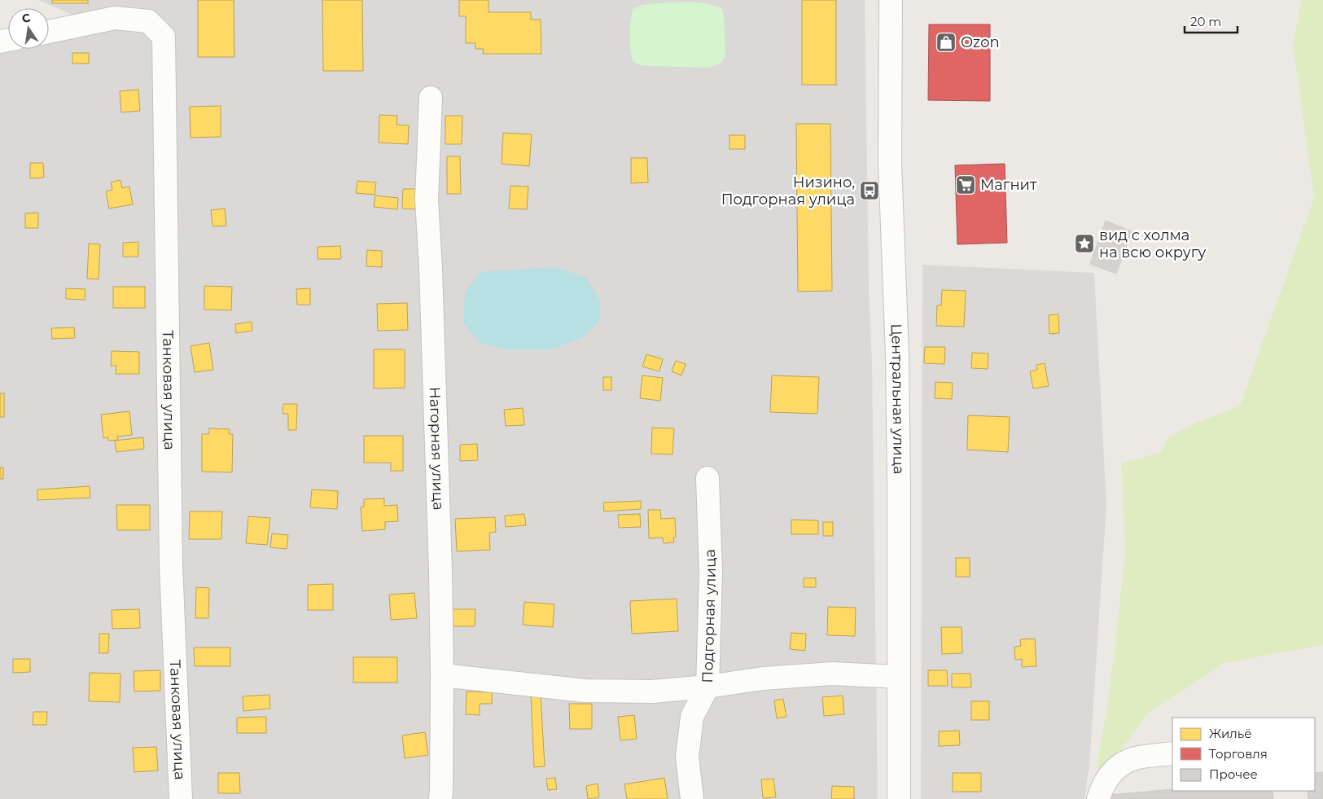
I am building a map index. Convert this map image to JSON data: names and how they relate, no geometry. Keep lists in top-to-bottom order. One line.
{"streets":{"street":["Танковая улица","Центральная улица","Нагорная улица","Подгорная улица"]},"places":{"shop":["Ozon"],"supermarket":["Магнит"],"bus stop":["Низино, Подгорная улица"],"place":["вид с холма на всю округу"]},"legend":["Жильё","Торговля","Прочее"],"scale_bar":"20 m","north":"top"}
